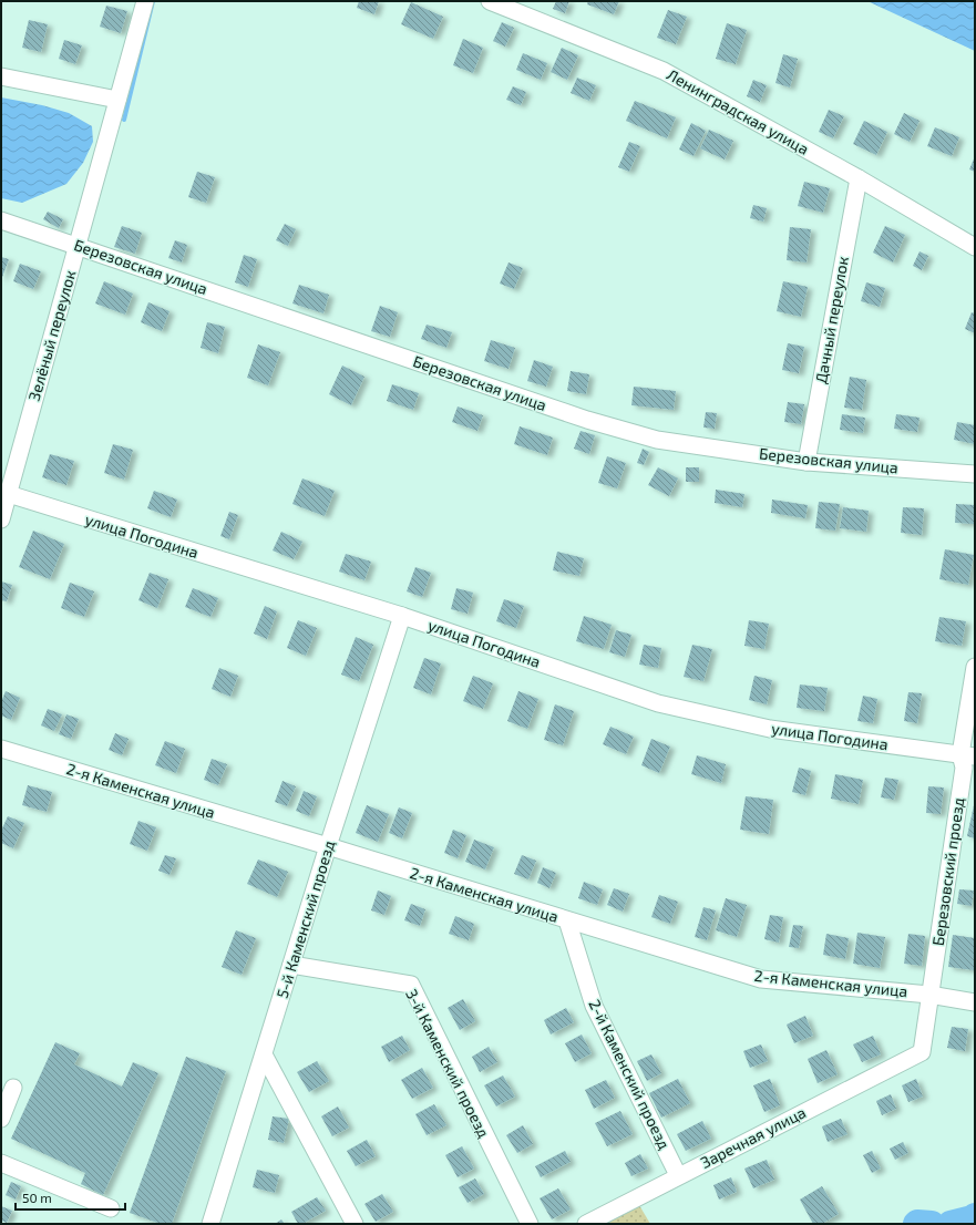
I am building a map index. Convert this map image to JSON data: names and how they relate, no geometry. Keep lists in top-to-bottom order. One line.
{"streets":{"street":["Ленинградская улица","Березовская улица","Дачный переулок","Зелёный переулок","улица Погодина","2-я Каменская улица","Березовский проезд","5-й Каменский проезд","3-й Каменский проезд","2-й Каменский проезд","Заречная улица"]},"crossings":[["Ленинградская улица","Дачный переулок"],["Березовская улица","Дачный переулок"],["Березовская улица","Зелёный переулок"],["Зелёный переулок","улица Погодина"],["улица Погодина","Березовский проезд"],["улица Погодина","5-й Каменский проезд"],["2-я Каменская улица","Березовский проезд"],["2-я Каменская улица","5-й Каменский проезд"],["2-я Каменская улица","2-й Каменский проезд"],["Березовский проезд","Заречная улица"],["5-й Каменский проезд","3-й Каменский проезд"],["2-й Каменский проезд","Заречная улица"]],"scale_bar":"50 m"}
